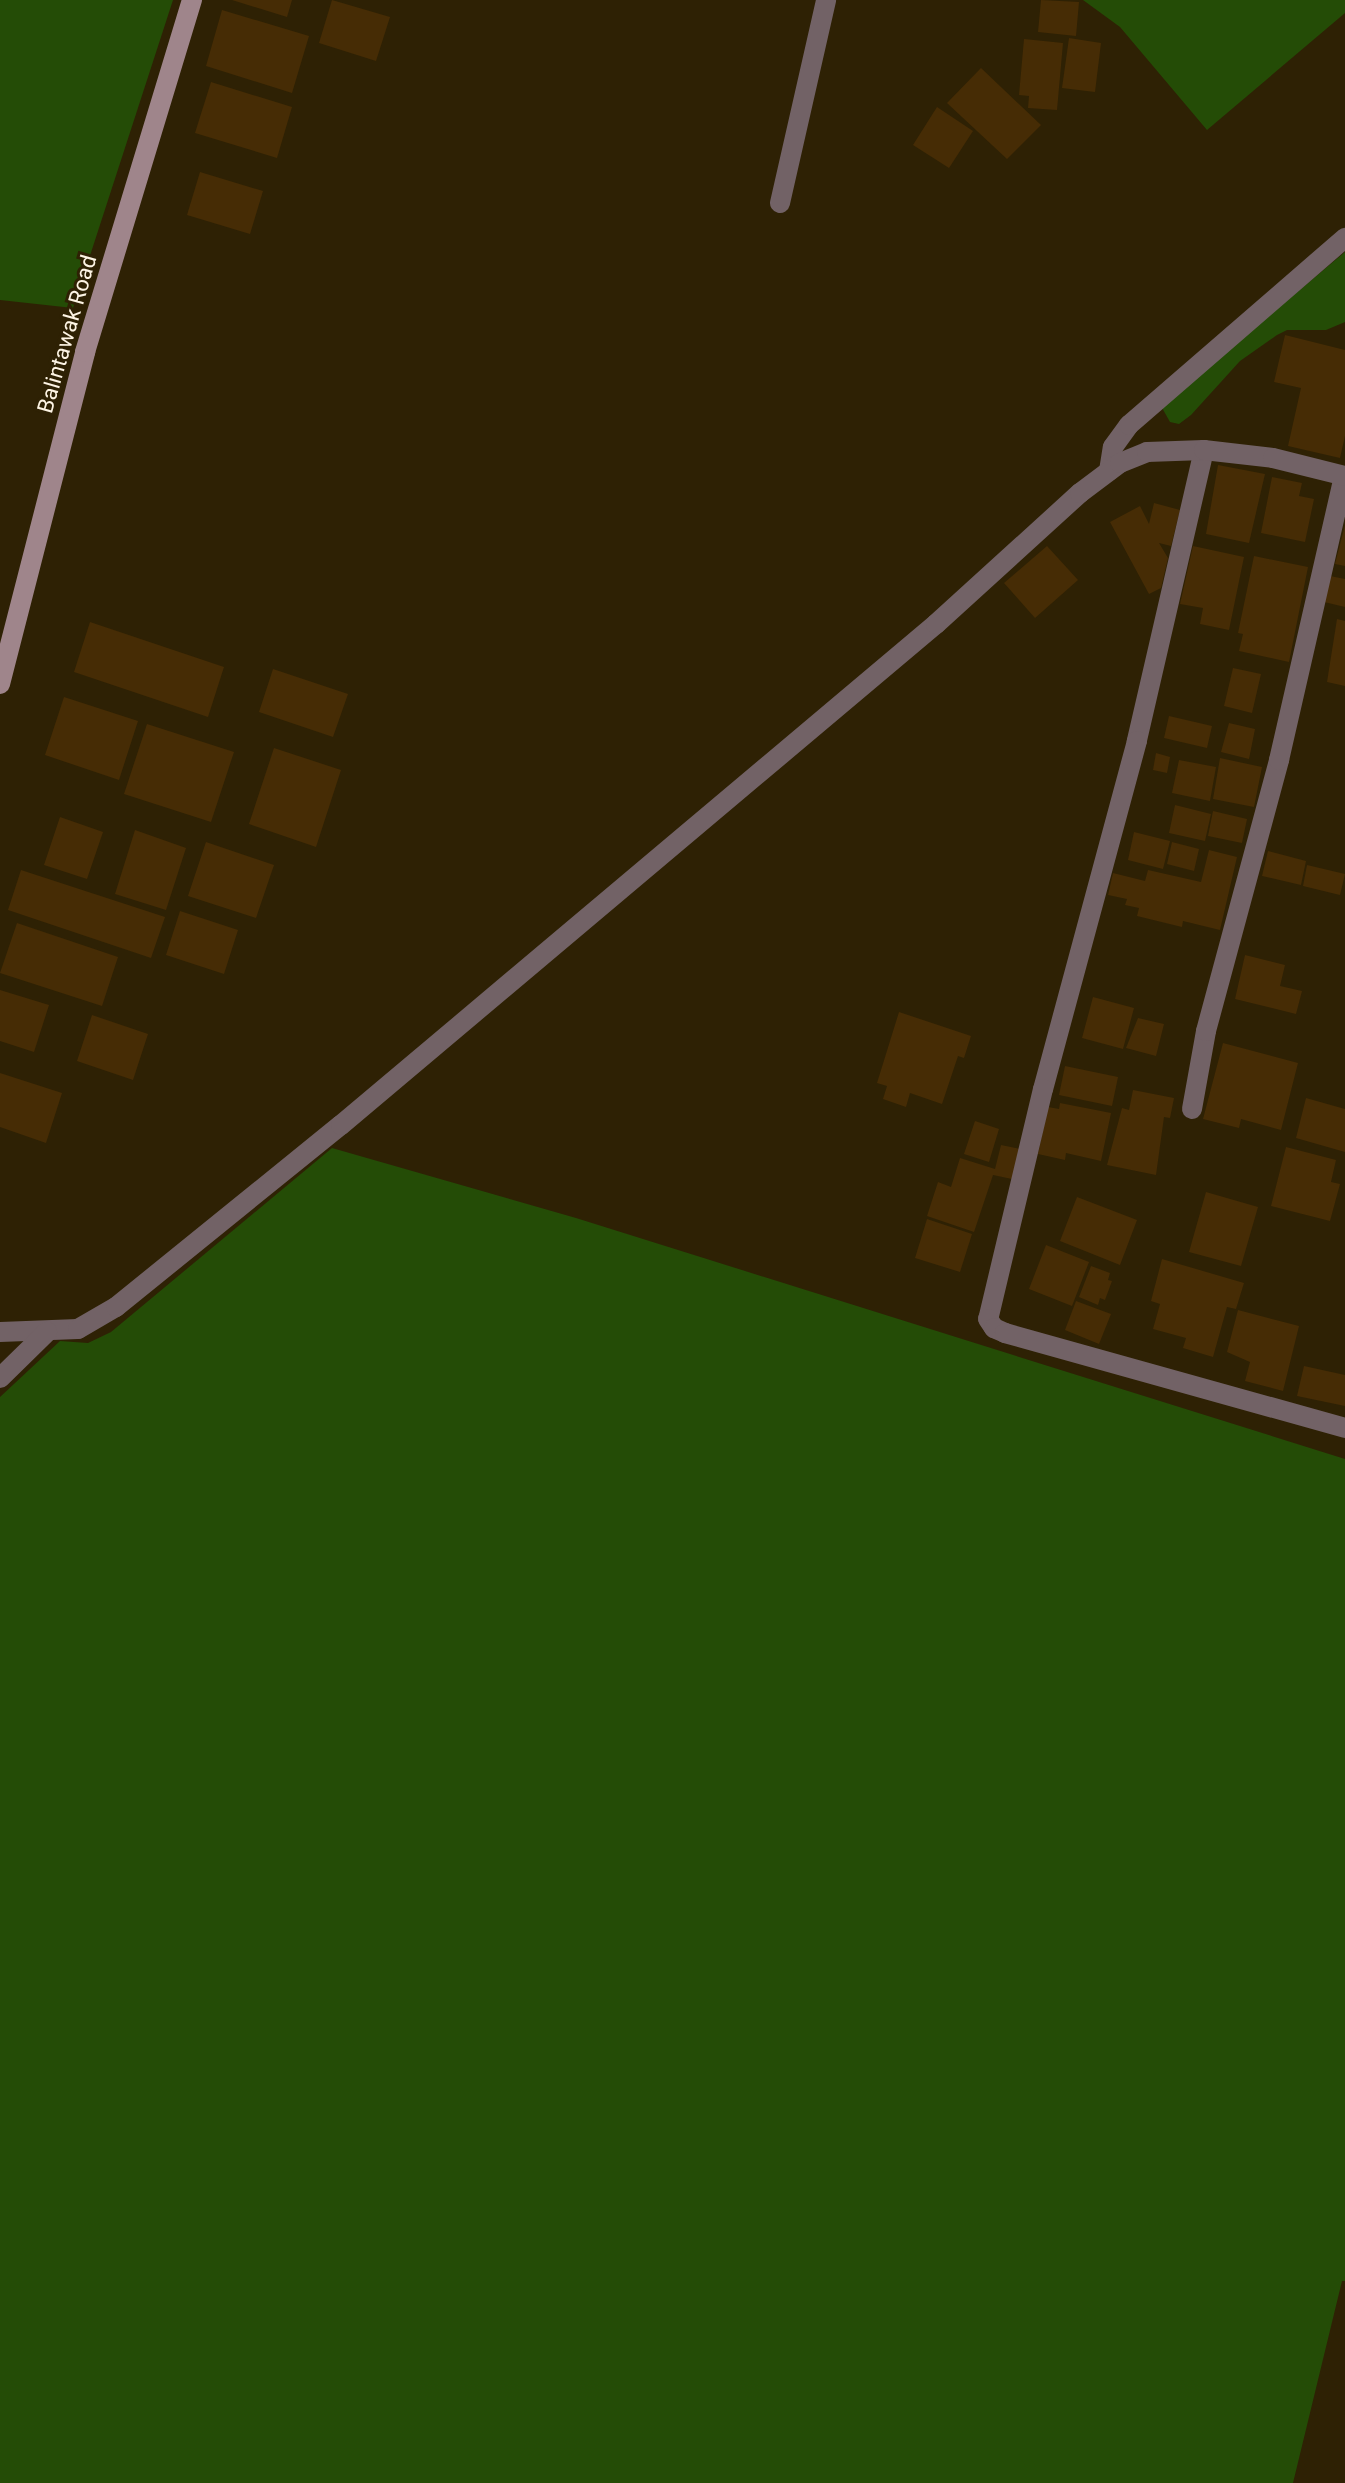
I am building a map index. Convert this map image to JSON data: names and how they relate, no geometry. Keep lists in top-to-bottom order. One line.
{"streets":{"street":["Balintawak Road"]}}
